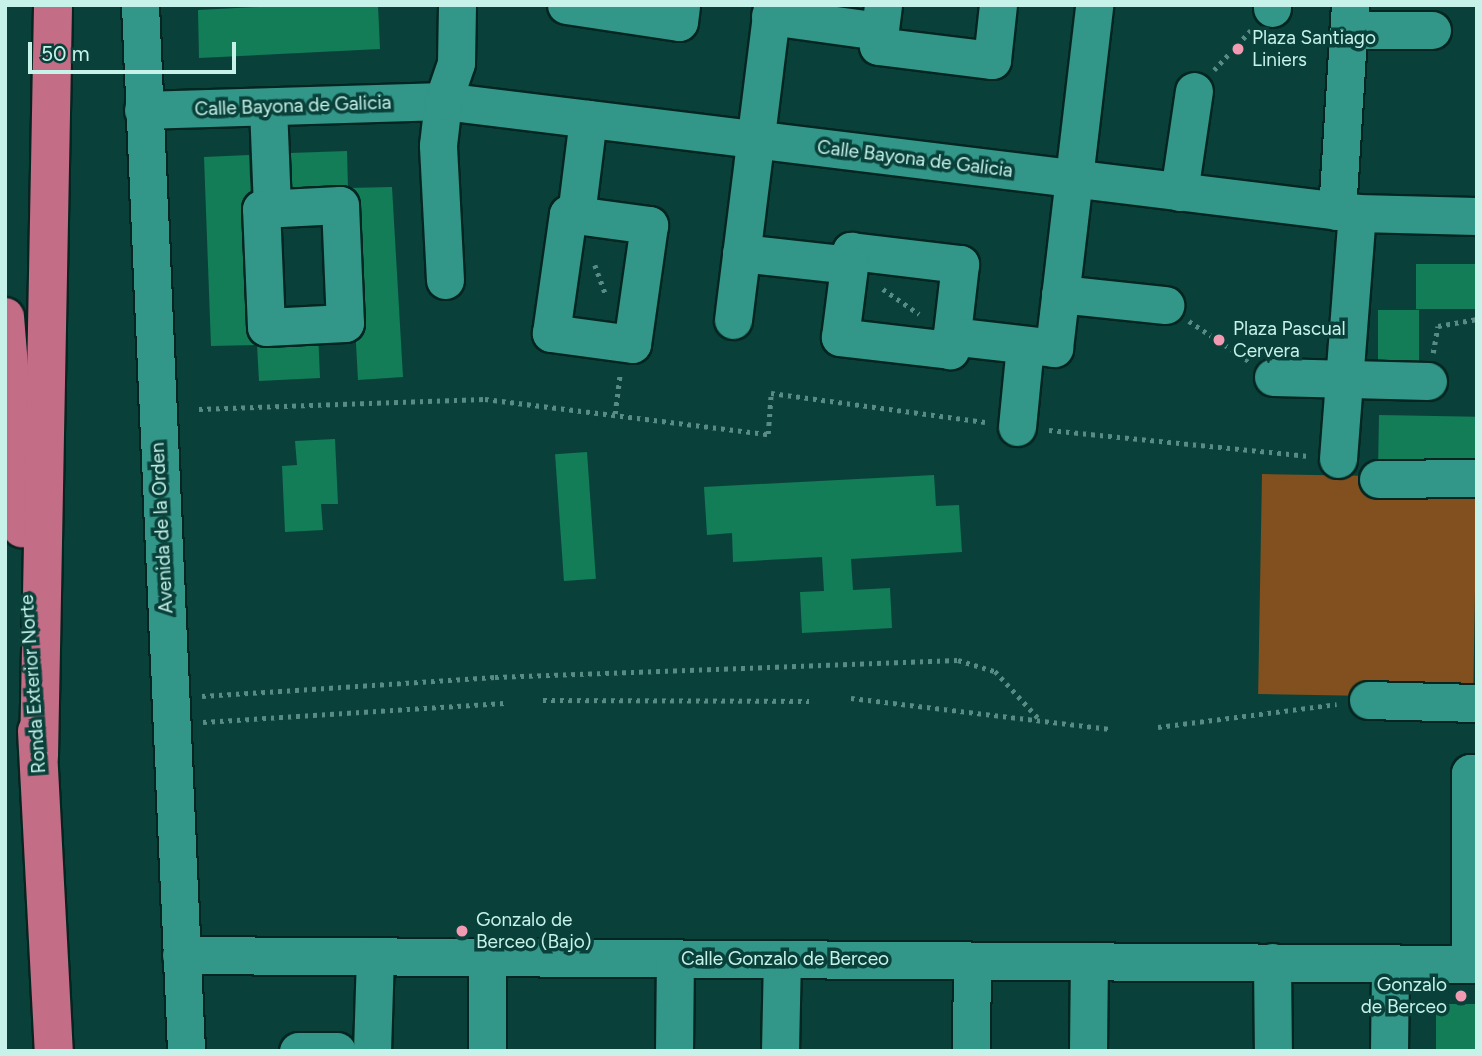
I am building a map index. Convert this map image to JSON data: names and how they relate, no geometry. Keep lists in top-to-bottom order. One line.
{"streets":{"highway":["Ronda Exterior Norte"],"street":["Calle Bayona de Galicia","Avenida de la Orden","Calle Gonzalo de Berceo"]},"crossings":[["Calle Bayona de Galicia","Avenida de la Orden"],["Avenida de la Orden","Calle Gonzalo de Berceo"]],"places":["Plaza Santiago Liniers","Plaza Pascual Cervera","Gonzalo de Berceo (Bajo)","Gonzalo de Berceo"],"scale_bar":"50 m"}
